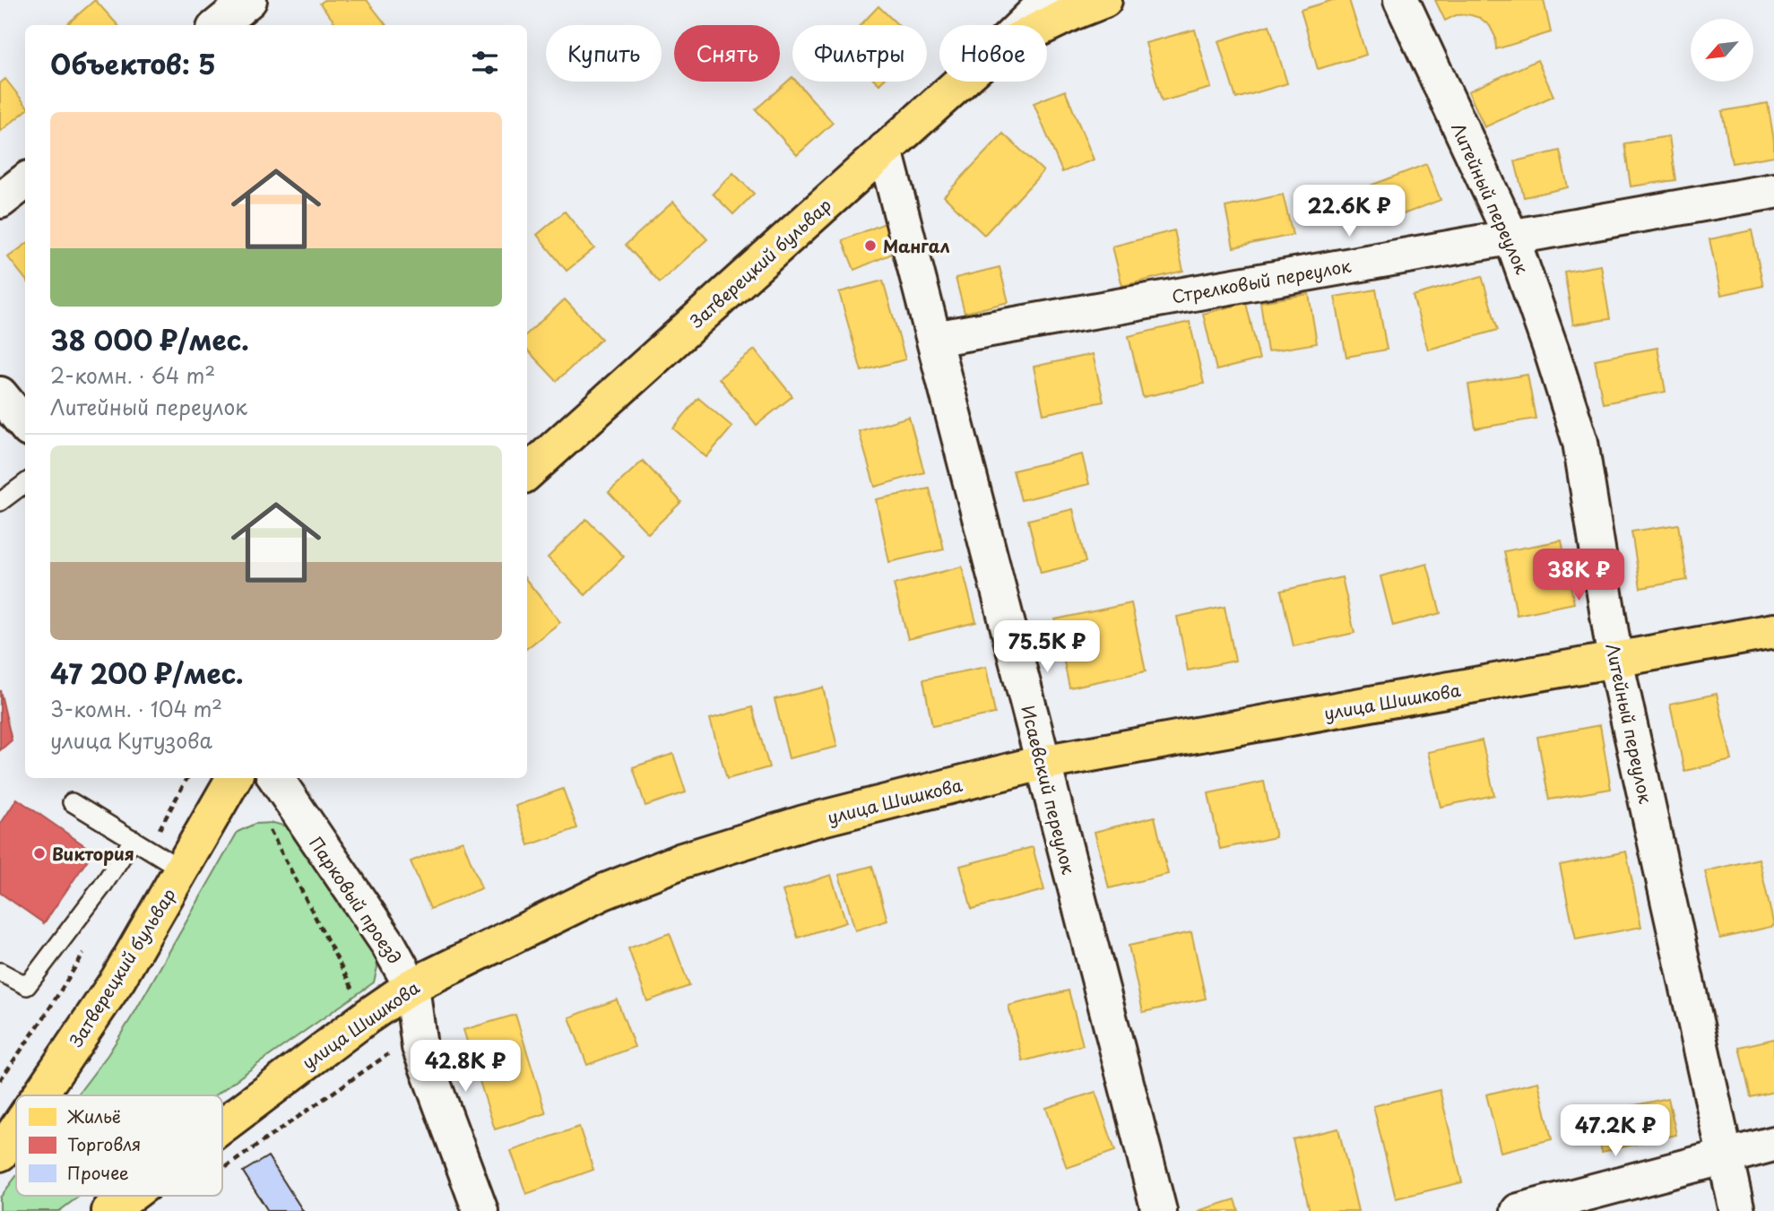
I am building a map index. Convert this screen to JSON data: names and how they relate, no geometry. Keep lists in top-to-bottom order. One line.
{"streets":{"main road":["Затверецкий бульвар","улица Шишкова"],"street":["Литейный переулок","Стрелковый переулок","Исаевский переулок","Парковый проезд"]},"crossings":[["Литейный переулок","Стрелковый переулок"],["Литейный переулок","улица Шишкова"],["Затверецкий бульвар","Исаевский переулок"],["Стрелковый переулок","Исаевский переулок"],["улица Шишкова","Исаевский переулок"],["улица Шишкова","Парковый проезд"]],"places":["Мангал","Виктория"],"legend":["Жильё","Торговля","Прочее"],"north":"bottom left","page":{"chip":["Купить","Снять","Фильтры","Новое"],"heading":"Объектов: 5","list":[{"name":"38 000 ₽/мес.","note":"2-комн. · 64 m² · Литейный переулок"},{"name":"47 200 ₽/мес.","note":"3-комн. · 104 m² · улица Кутузова"}],"price":["22.6K ₽","38K ₽","75.5K ₽","42.8K ₽","47.2K ₽"]}}
